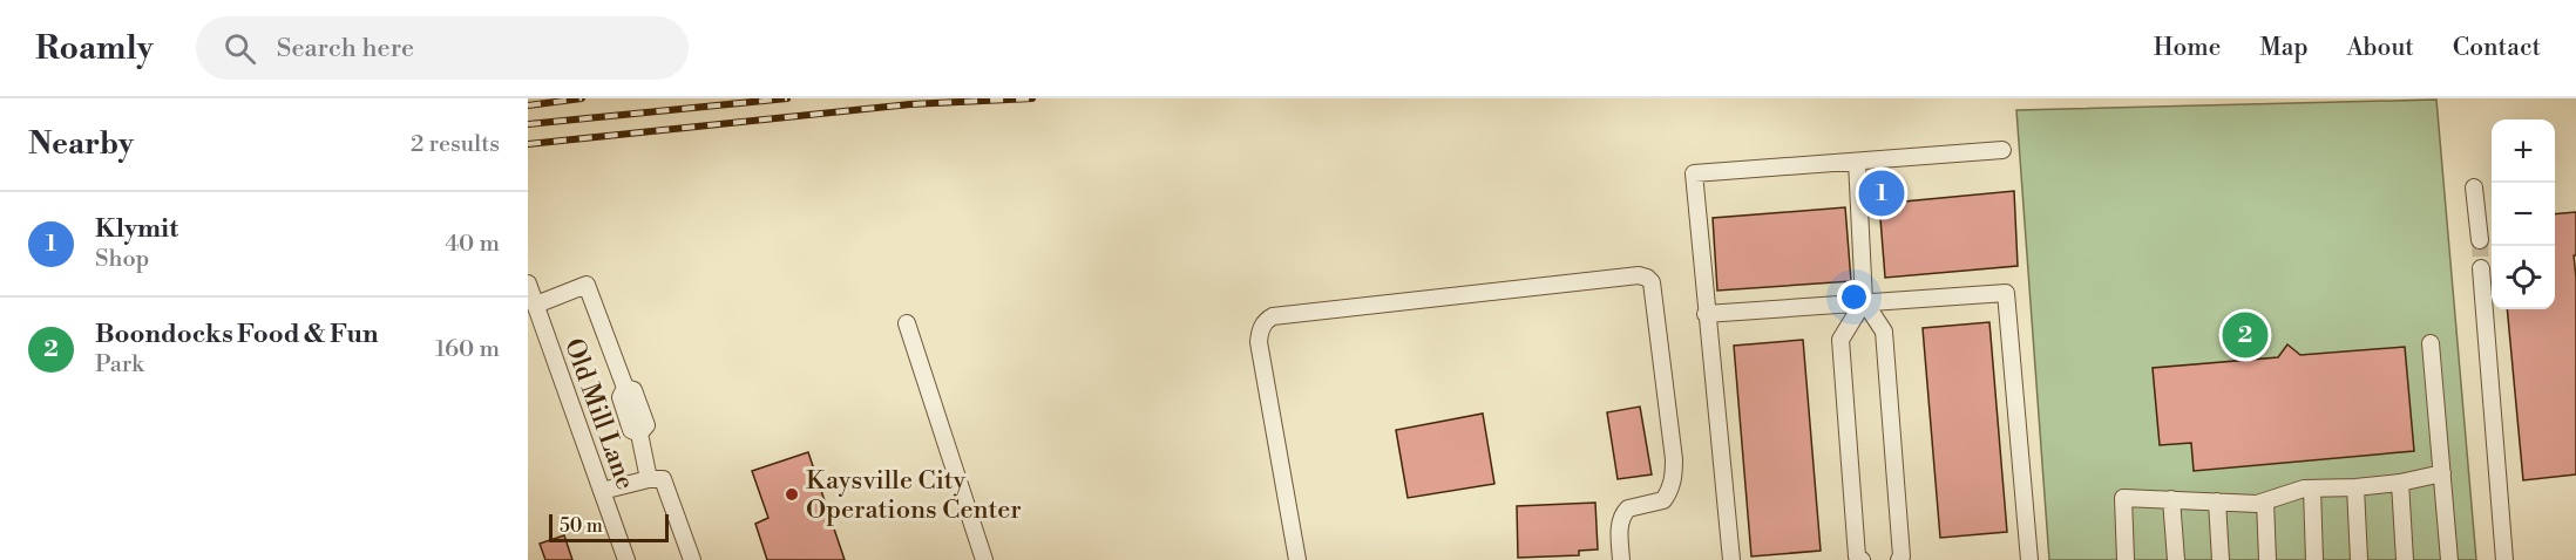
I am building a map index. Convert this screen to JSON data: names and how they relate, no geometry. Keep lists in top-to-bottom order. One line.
{"streets":{"street":["Old Mill Lane"]},"places":["Kaysville City Operations Center"],"scale_bar":"50 m","page":{"header":"Roamly","search":"Search here","nav":["Home","Map","About","Contact"],"heading":["Nearby","2 results"],"map_buttons":["+","−"],"pins":["1","2"],"list":[{"mark":"1","name":"Klymit","note":"Shop","value":"40 m"},{"mark":"2","name":"Boondocks Food & Fun","note":"Park","value":"160 m"}],"scale":"50 m"}}
